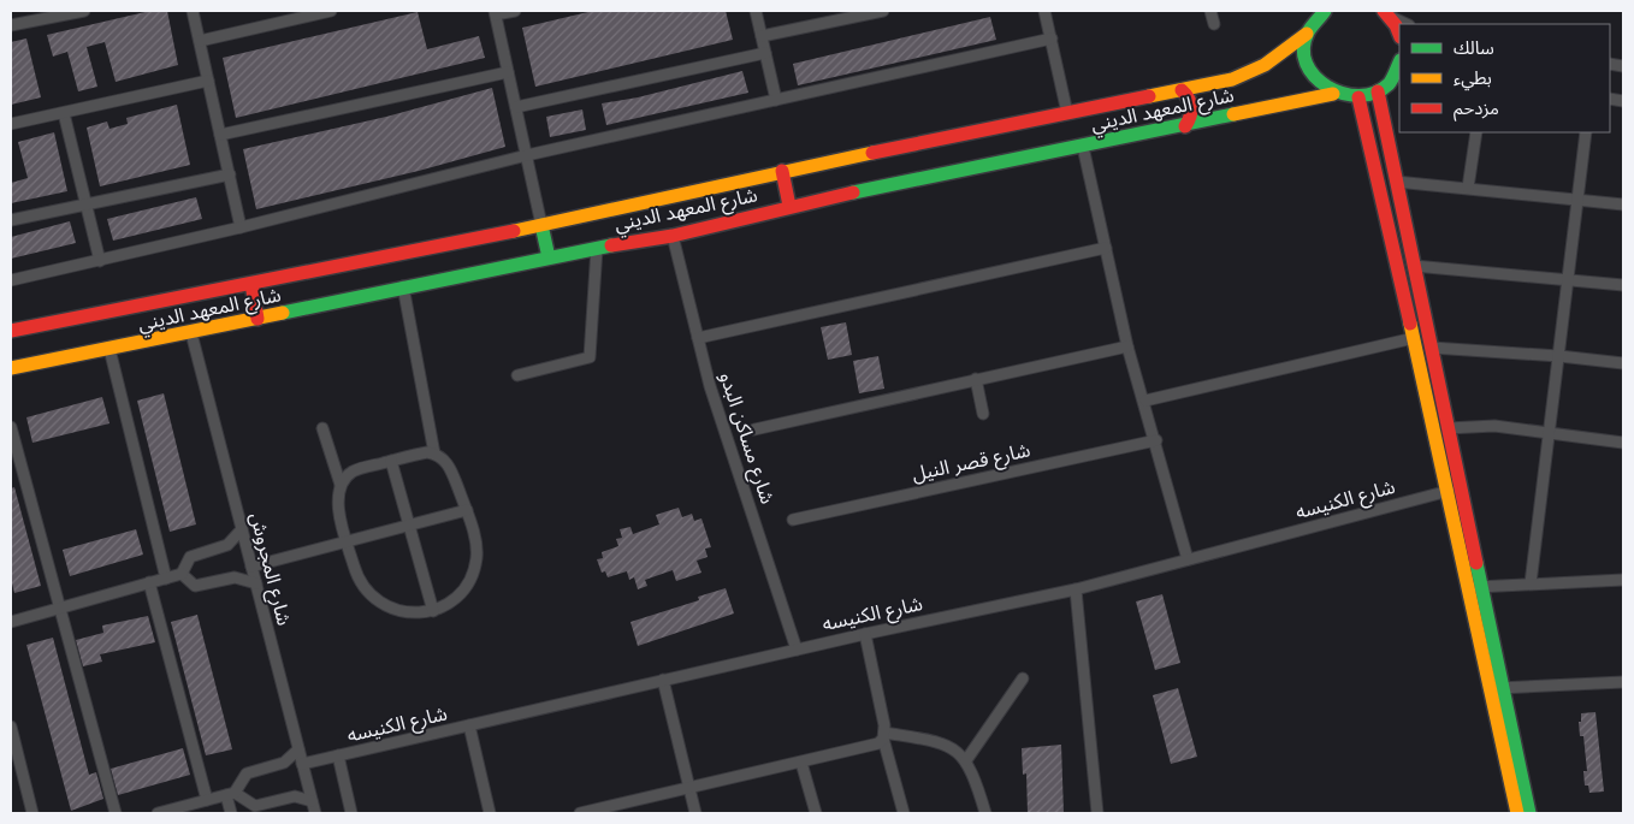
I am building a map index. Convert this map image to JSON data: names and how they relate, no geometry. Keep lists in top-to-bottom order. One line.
{"streets":{"street":["شارع المعهد الديني","شارع مساكن البدو","شارع قصر النيل","شارع الكنيسه","شارع المجروش"]},"crossings":[["شارع المعهد الديني","شارع مساكن البدو"],["شارع المعهد الديني","شارع المجروش"],["شارع مساكن البدو","شارع الكنيسه"],["شارع الكنيسه","شارع المجروش"]],"legend":["سالك","بطيء","مزدحم"]}
